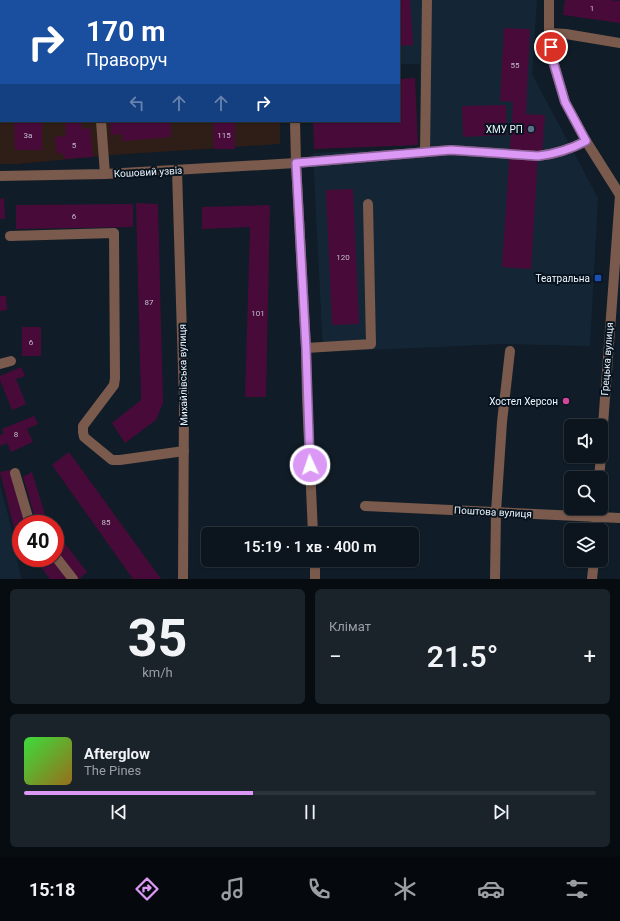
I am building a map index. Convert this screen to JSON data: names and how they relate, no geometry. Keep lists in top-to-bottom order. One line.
{"streets":{"street":["Кошовий узвіз","Грецька вулиця","Михайлівська вулиця","Поштова вулиця"]},"crossings":[["Кошовий узвіз","Михайлівська вулиця"]],"places":{"other":["ХМУ РП","Хостел Херсон"],"transit":["Театральна"]},"house_numbers":["1","55","3а","115","5","6","120","87","101","6","8","85"],"page":{"turn":["170 m","Праворуч"],"limit":"40","trip":"15:19 · 1 хв · 400 m","tile":[["35","km/h"],"Клімат"],"heat":["−","21.5°","+"],"song":["Afterglow","The Pines"],"tabs":"15:18"}}
